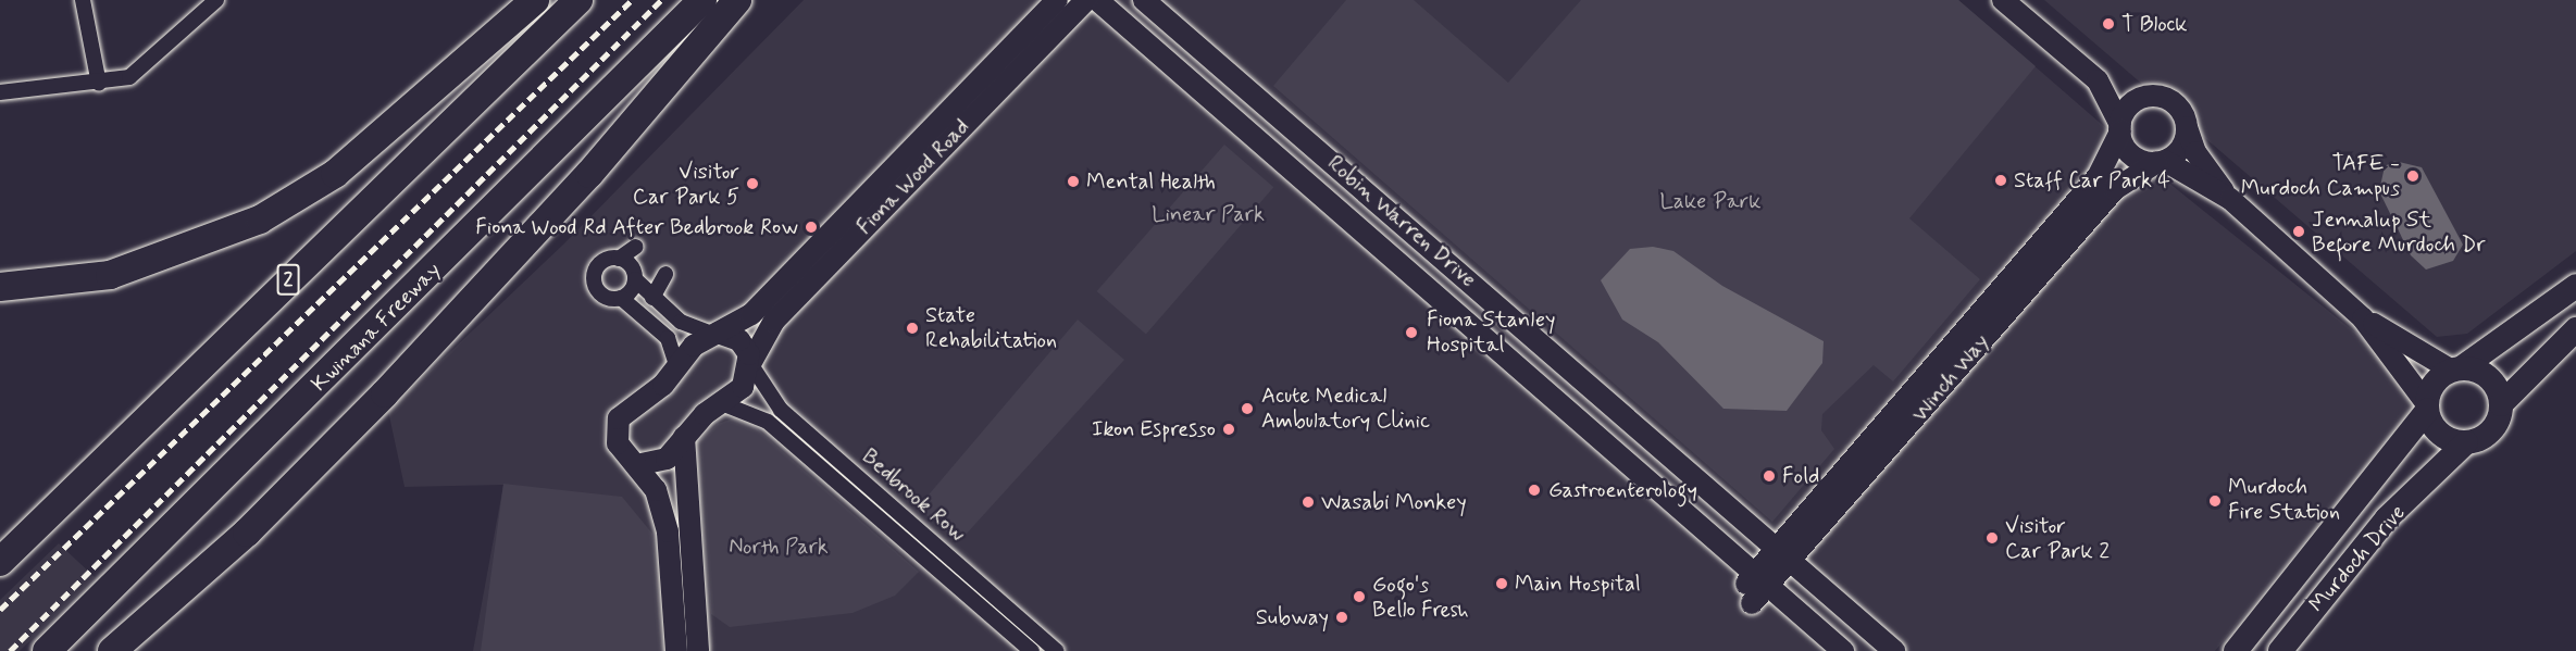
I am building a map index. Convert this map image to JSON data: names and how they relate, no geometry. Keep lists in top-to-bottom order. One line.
{"streets":{"highway":["2","Kwinana Freeway"],"main road":["Murdoch Drive"],"street":["Fiona Wood Road","Robin Warren Drive","Winch Way","Bedbrook Row"]},"crossings":[["Fiona Wood Road","Bedbrook Row"],["Robin Warren Drive","Winch Way"]],"parks":["Lake Park","Linear Park","North Park"],"places":["T Block","TAFE - Murdoch Campus","Staff Car Park 4","Mental Health","Visitor Car Park 5","Fiona Wood Rd After Bedbrook Row","Jennalup St Before Murdoch Dr","State Rehabilitation","Fiona Stanley Hospital","Acute Medical Ambulatory Clinic","Ikon Espresso","Fold","Gastroenterology","Murdoch Fire Station","Wasabi Monkey","Visitor Car Park 2","Main Hospital","Gogo's Bello Fresh","Subway"]}
